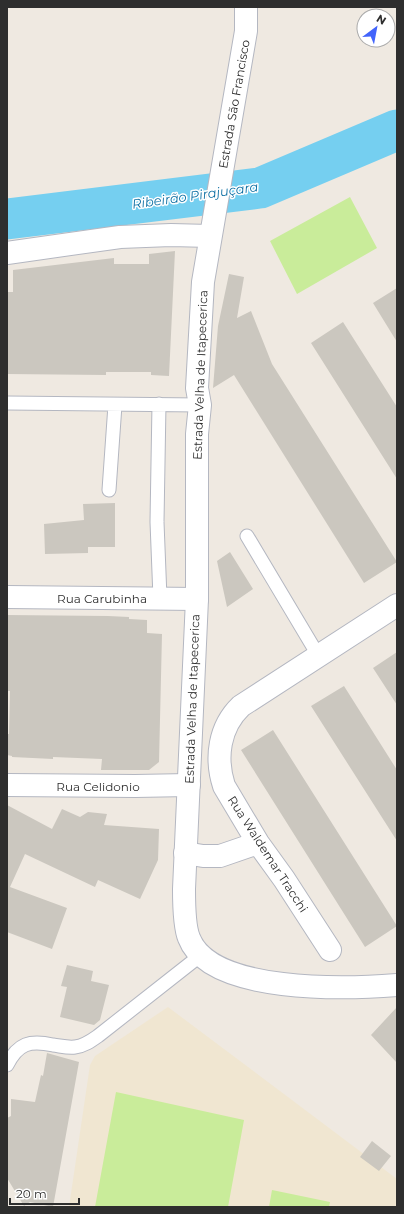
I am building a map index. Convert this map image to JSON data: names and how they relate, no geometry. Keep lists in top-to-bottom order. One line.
{"streets":{"main road":["Estrada São Francisco","Estrada Velha de Itapecerica","Rua Carubinha","Rua Celidonio","Rua Waldemar Tracchi"]},"crossings":[["Estrada São Francisco","Estrada Velha de Itapecerica"],["Estrada Velha de Itapecerica","Rua Carubinha"],["Estrada Velha de Itapecerica","Rua Celidonio"]],"water":["Ribeirão Pirajuçara"],"scale_bar":"20 m","north":"top right"}
